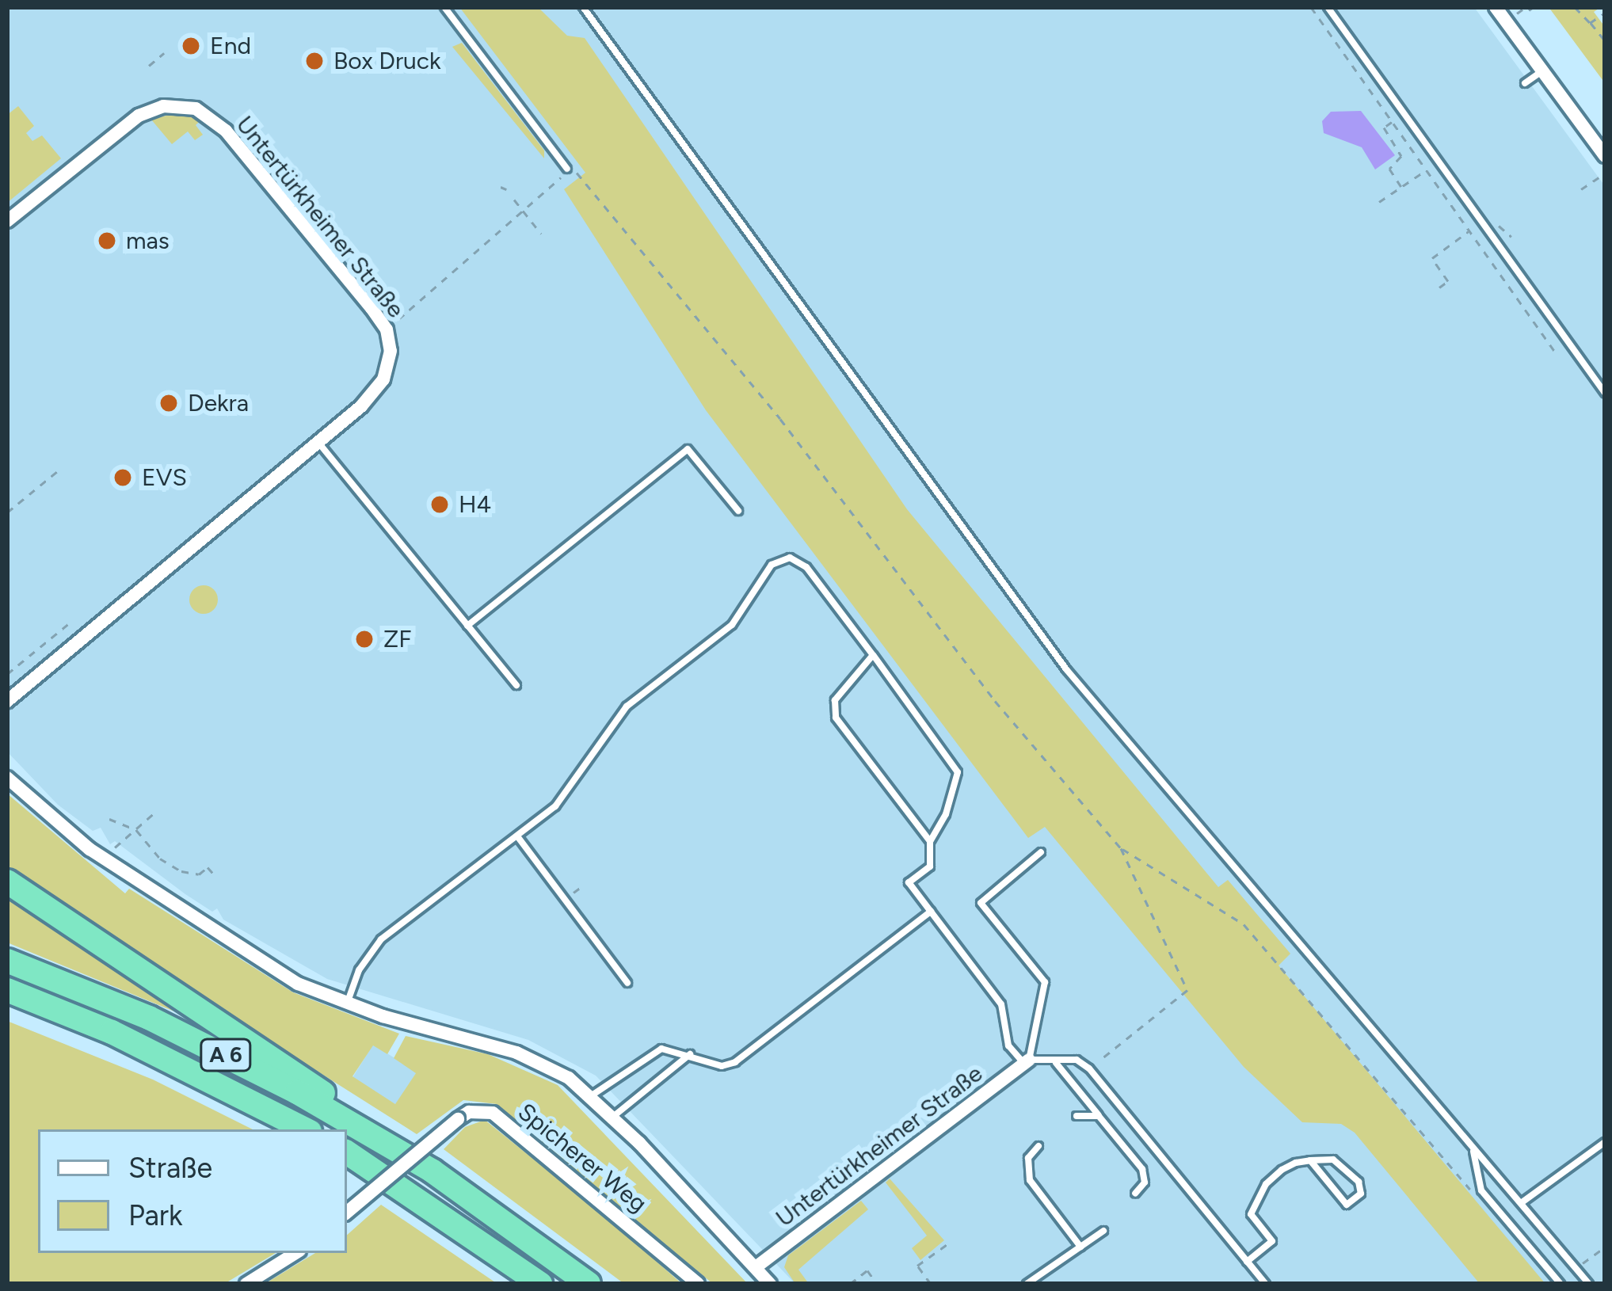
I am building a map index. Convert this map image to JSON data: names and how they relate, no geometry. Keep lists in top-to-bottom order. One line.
{"streets":{"highway":["A 6"],"street":["Untertürkheimer Straße","Spicherer Weg"]},"places":["End","Box Druck","mas","Dekra","EVS","H4","ZF"],"legend":["Straße","Park"]}
